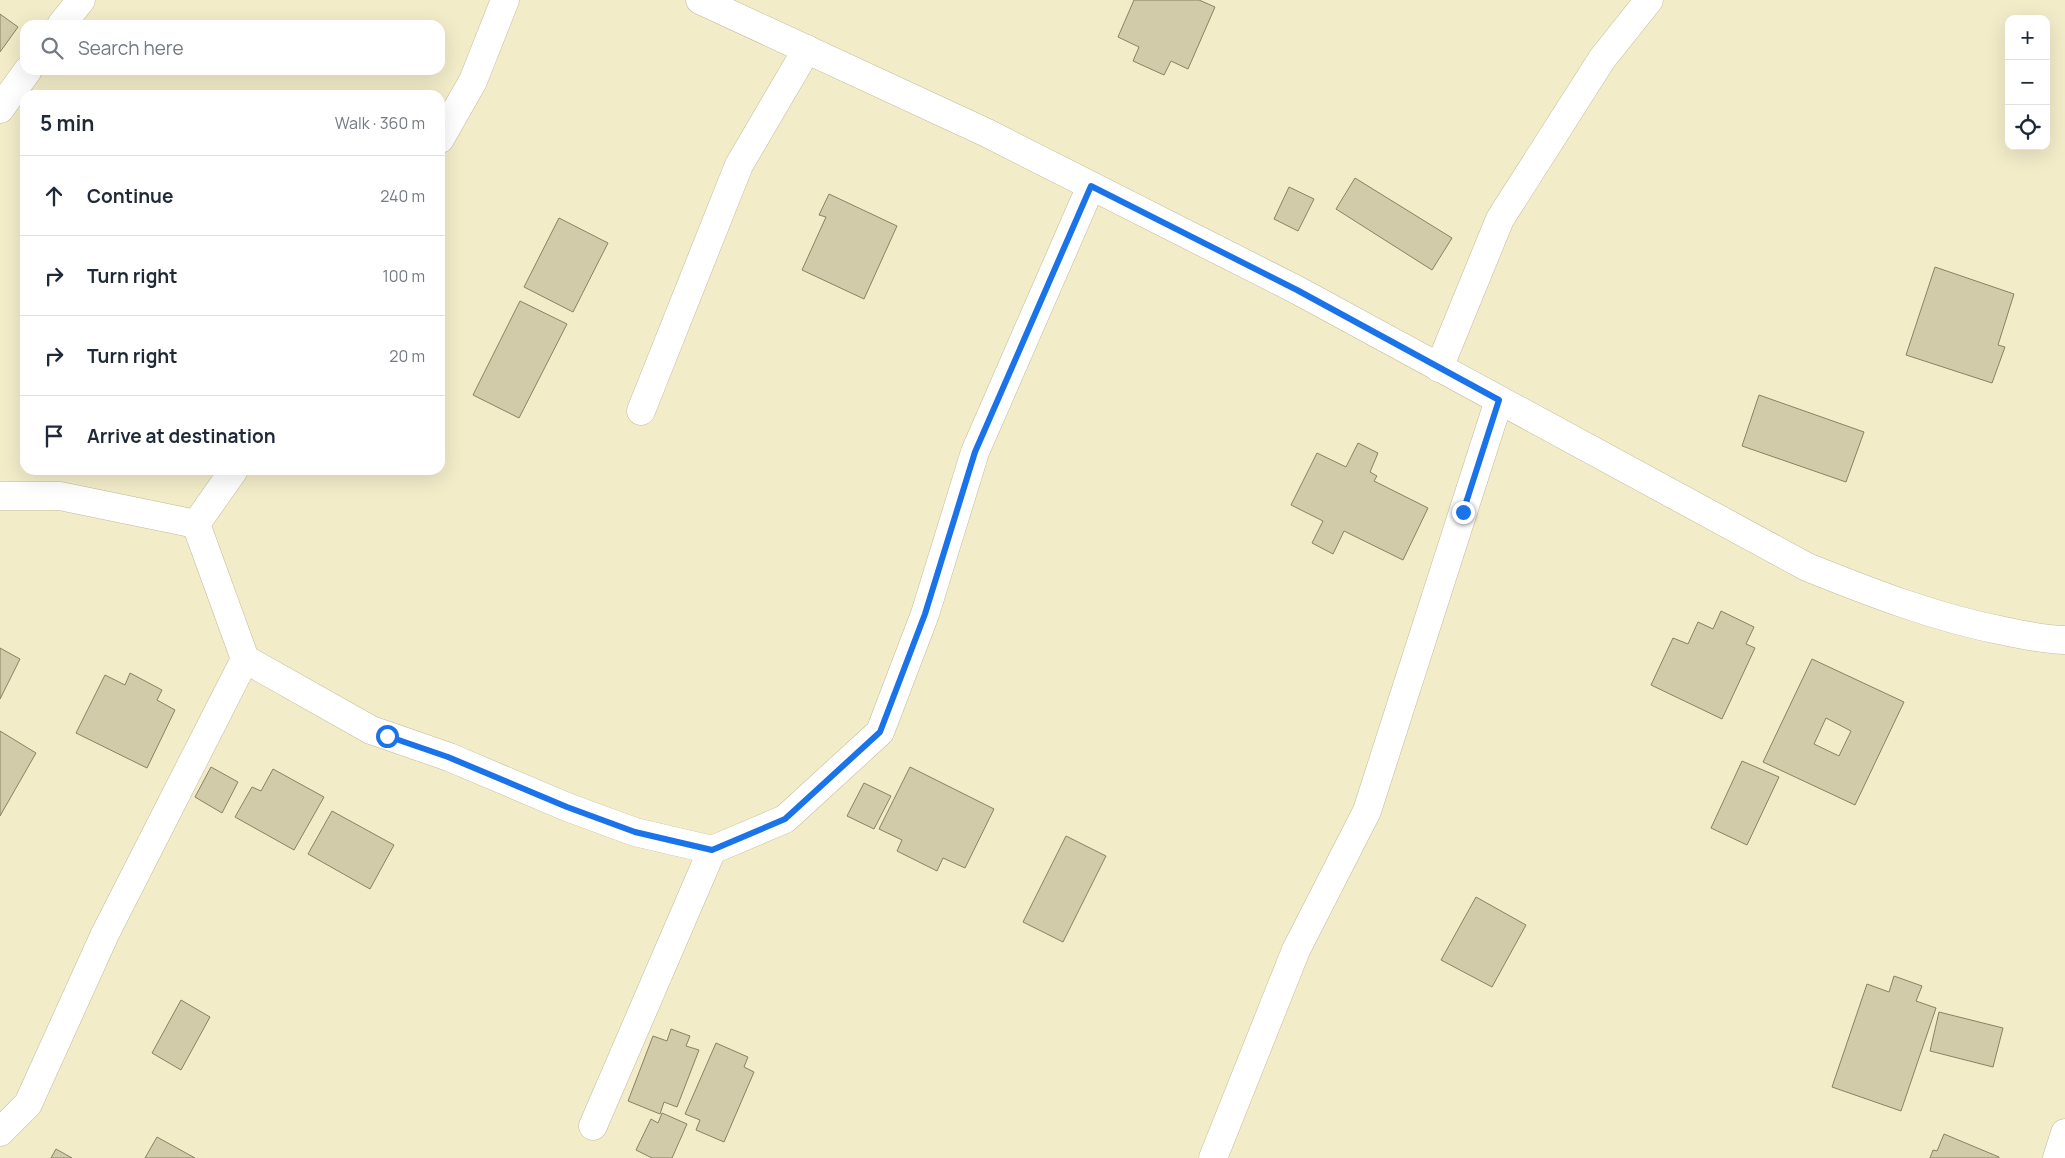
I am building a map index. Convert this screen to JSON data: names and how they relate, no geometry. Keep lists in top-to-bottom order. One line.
{"page":{"map_buttons":["+","−"],"search":"Search here","heading":["5 min","Walk · 360 m"],"list":[["Continue","240 m"],["Turn right","100 m"],["Turn right","20 m"],"Arrive at destination"]}}
